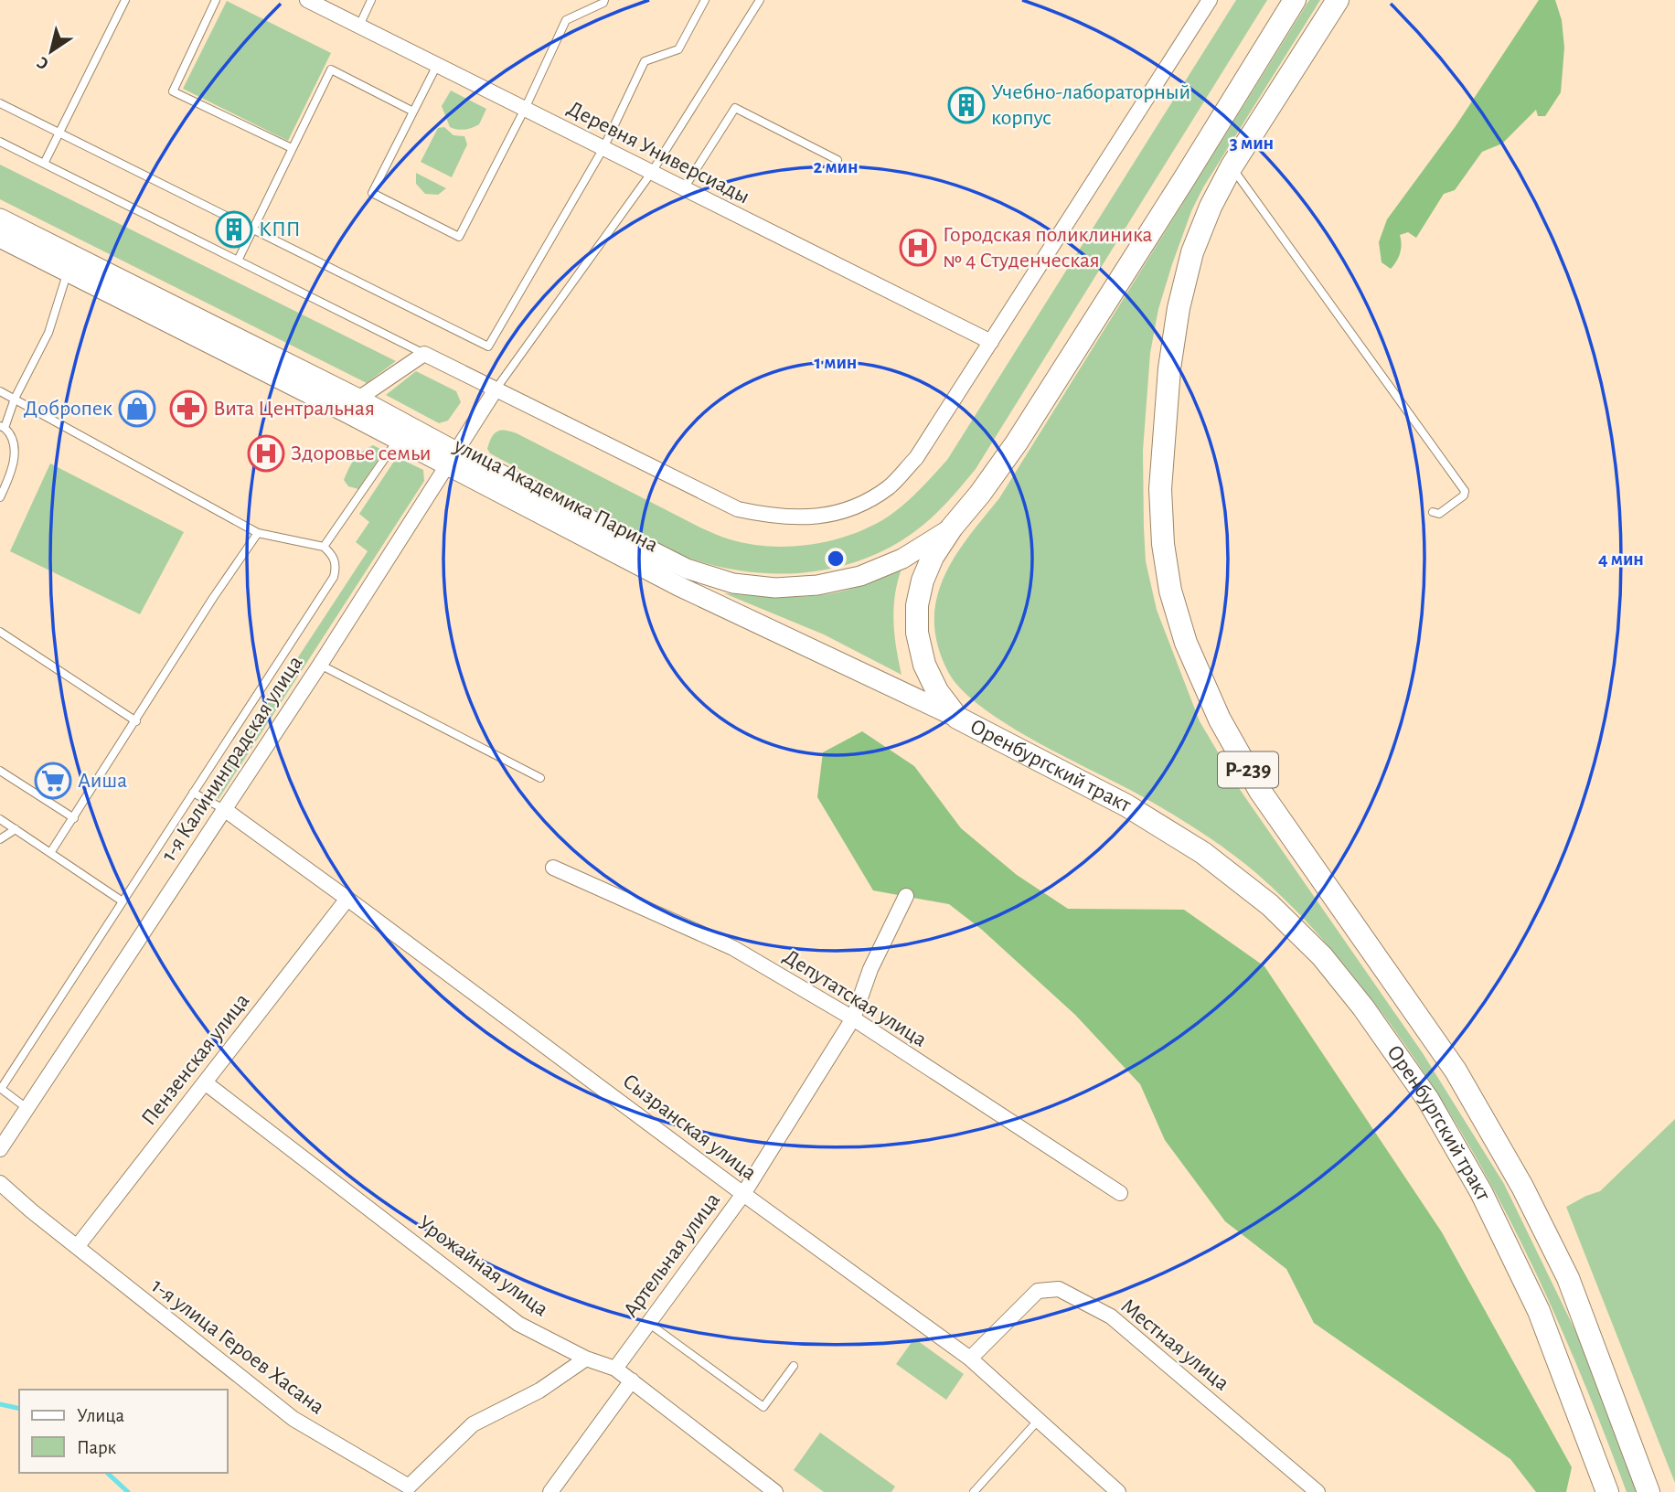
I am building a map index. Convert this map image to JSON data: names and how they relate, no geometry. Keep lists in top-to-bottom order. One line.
{"streets":{"main road":["улица Академика Парина","Оренбургский тракт","Р-239"],"street":["Деревня Универсиады","1-я Калининградская улица","Депутатская улица","Пензенская улица","Сызранская улица","Артельная улица","Урожайная улица","Местная улица","1-я улица Героев Хасана"]},"crossings":[["улица Академика Парина","1-я Калининградская улица"],["улица Академика Парина","Оренбургский тракт"],["1-я Калининградская улица","Сызранская улица"],["Депутатская улица","Артельная улица"],["Пензенская улица","Сызранская улица"],["Пензенская улица","Урожайная улица"],["Пензенская улица","1-я улица Героев Хасана"],["Сызранская улица","Артельная улица"],["Сызранская улица","Местная улица"],["Артельная улица","Урожайная улица"],["Урожайная улица","1-я улица Героев Хасана"]],"places":{"building":["Учебно-лабораторный корпус","КПП"],"hospital":["Городская поликлиника № 4 Студенческая","Здоровье семьи"],"shop":["Добропек"],"pharmacy":["Вита Центральная"],"supermarket":["Аиша"]},"legend":["Улица","Парк"],"north":"bottom left","rings":["3 мин","2 мин","1 мин","4 мин"]}
